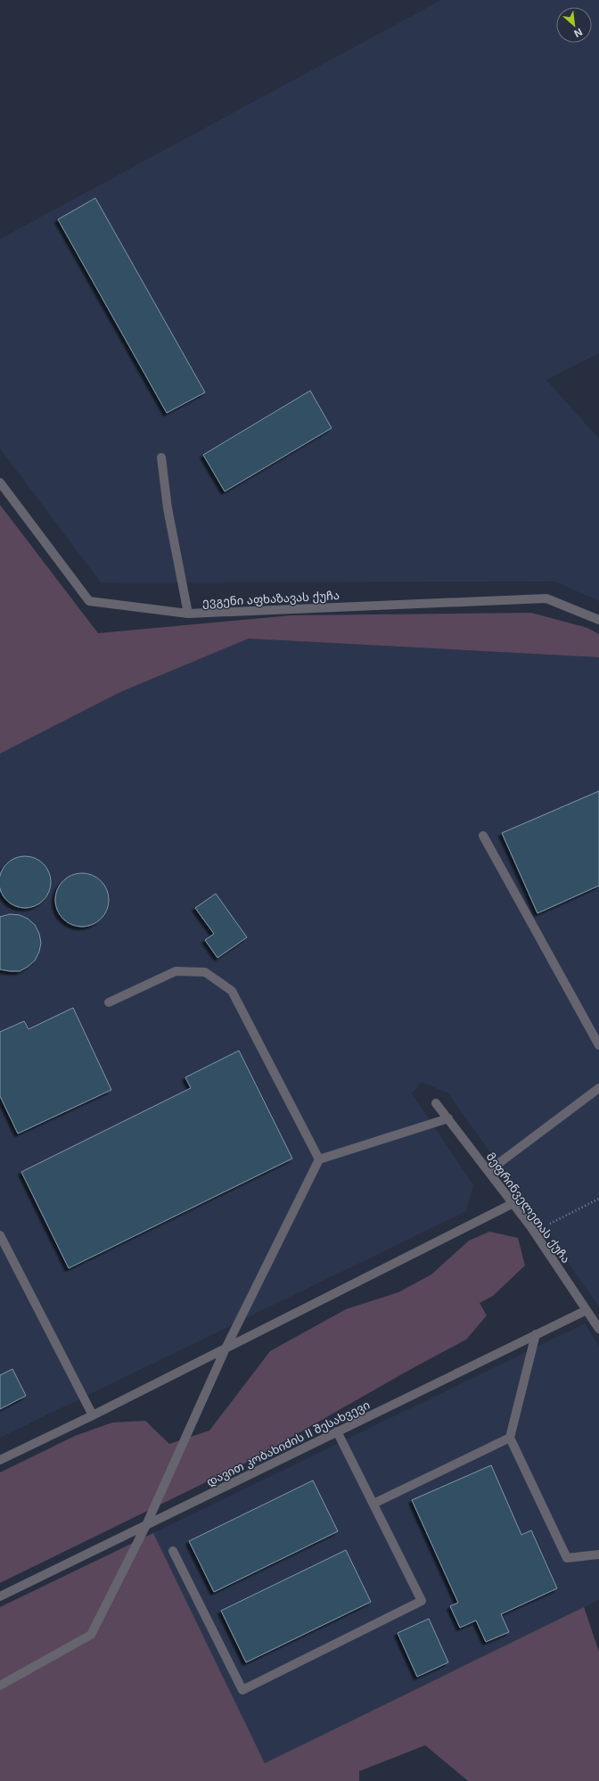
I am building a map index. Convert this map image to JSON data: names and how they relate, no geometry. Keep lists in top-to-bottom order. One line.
{"streets":{"street":["ევგენი აფხაზავას ქუჩა","მეფრინველეთას ქუჩა","დავით კობახიძის II შესახვევი"]},"crossings":[["მეფრინველეთას ქუჩა","დავით კობახიძის II შესახვევი"]],"north":"bottom right"}
